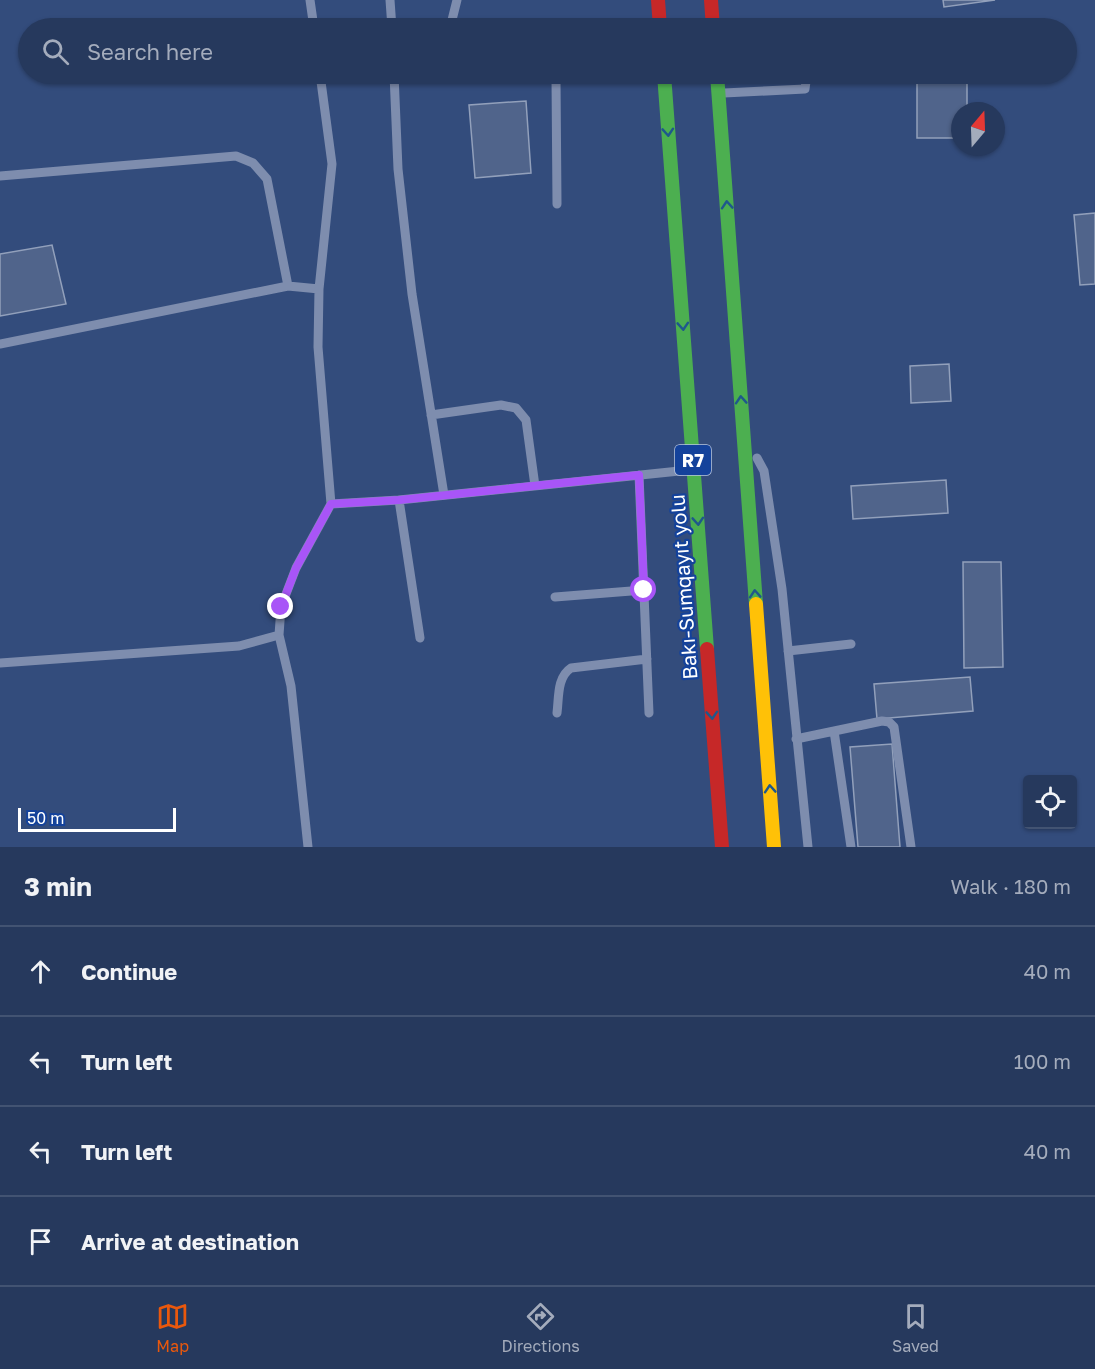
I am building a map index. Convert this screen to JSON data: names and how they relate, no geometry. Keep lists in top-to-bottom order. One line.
{"streets":{"highway":["R7","Bakı-Sumqayıt yolu"]},"scale_bar":"50 m","north":"top","page":{"search":"Search here","scale":"50 m","heading":["3 min","Walk · 180 m"],"list":[["Continue","40 m"],["Turn left","100 m"],["Turn left","40 m"],"Arrive at destination"],"nav":["Map","Directions","Saved"]}}
